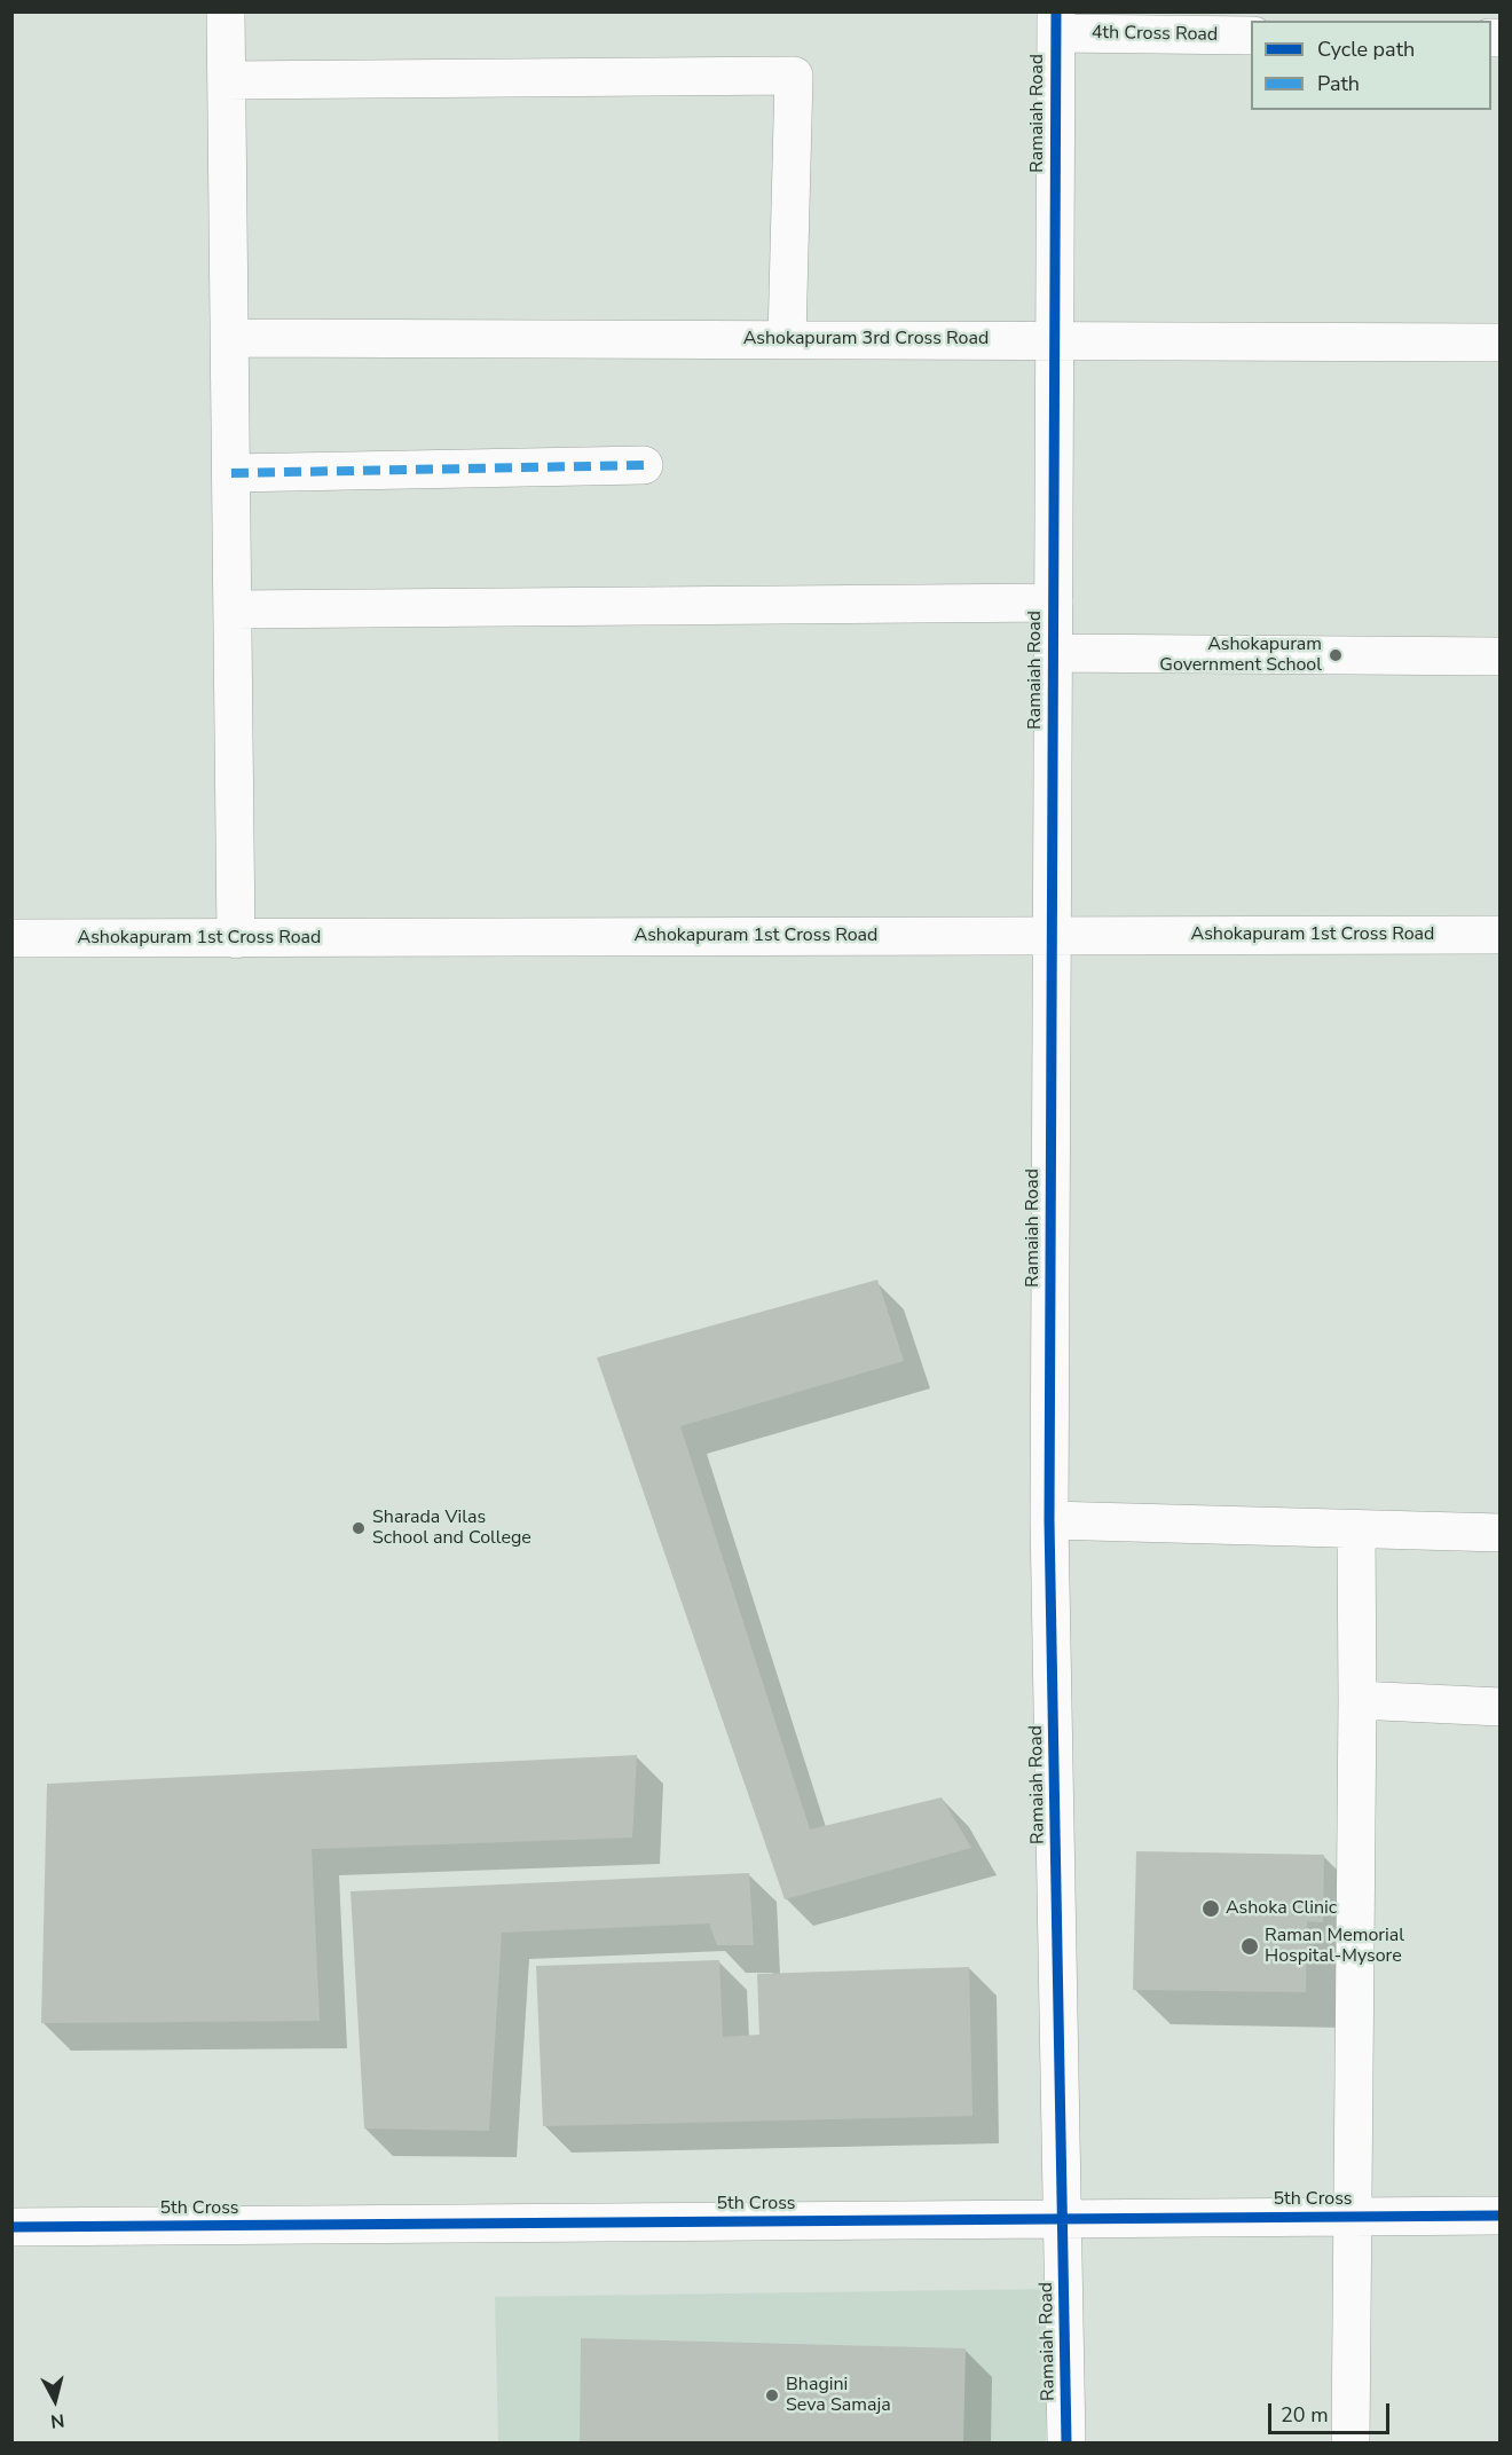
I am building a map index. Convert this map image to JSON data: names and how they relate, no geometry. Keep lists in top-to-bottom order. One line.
{"streets":{"street":["4th Cross Road","Ramaiah Road","Ashokapuram 3rd Cross Road","Ashokapuram 1st Cross Road","5th Cross"]},"crossings":[["4th Cross Road","Ramaiah Road"],["Ramaiah Road","Ashokapuram 3rd Cross Road"],["Ramaiah Road","Ashokapuram 1st Cross Road"],["Ramaiah Road","5th Cross"]],"places":["Ashokapuram Government School","Sharada Vilas School and College","Ashoka Clinic","Raman Memorial Hospital-Mysore","Bhagini Seva Samaja"],"legend":["Cycle path","Path"],"scale_bar":"20 m","north":"bottom"}
